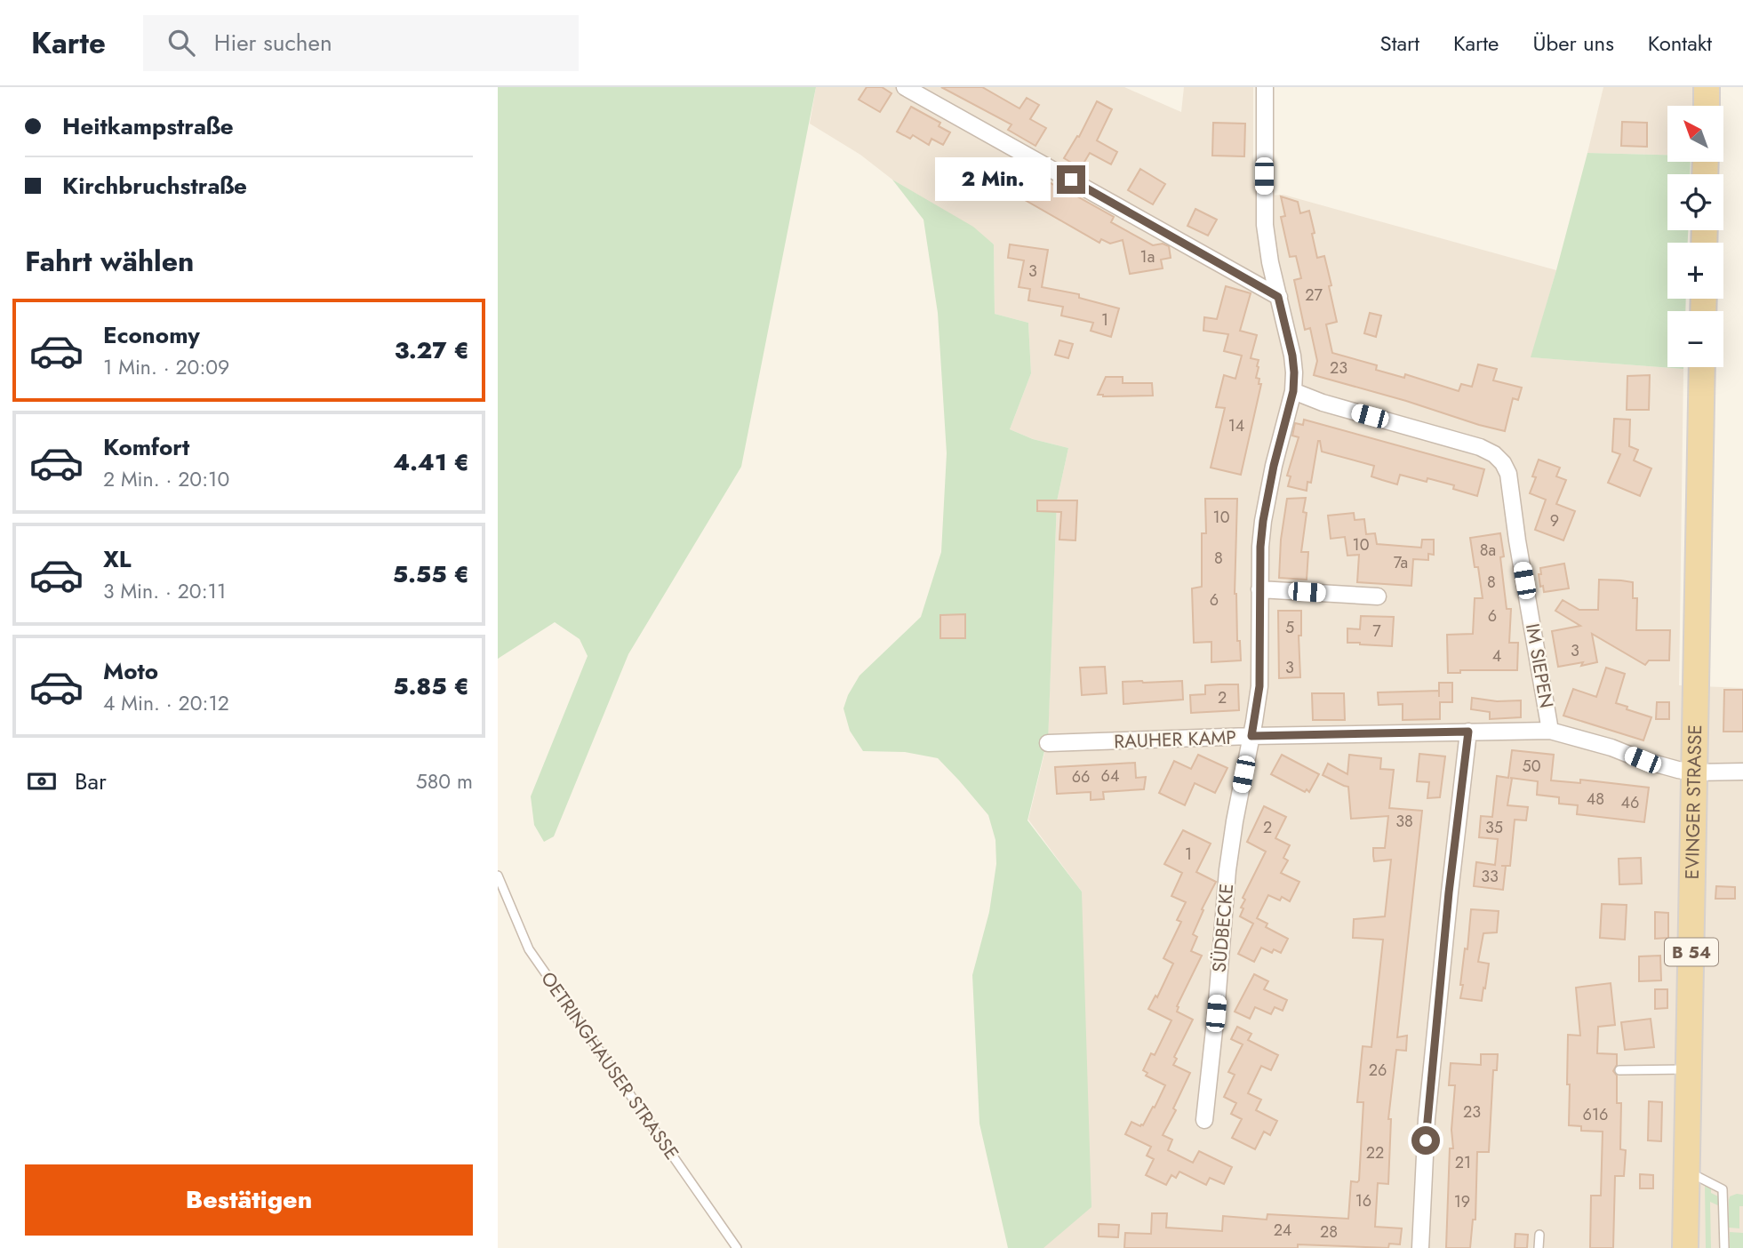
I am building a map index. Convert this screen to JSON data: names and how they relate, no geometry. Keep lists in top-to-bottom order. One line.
{"streets":{"main road":["EVINGER STRASSE","B 54"],"street":["IM SIEPEN","RAUHER KAMP","SÜDBECKE"],"lane":["OETRINGHAUSER STRASSE"]},"crossings":[["IM SIEPEN","RAUHER KAMP"],["IM SIEPEN","SÜDBECKE"],["RAUHER KAMP","EVINGER STRASSE"],["RAUHER KAMP","SÜDBECKE"]],"house_numbers":["1a","3","27","1","23","14","10","9","10","8a","8","7a","8","6","6","5","7","3","4","3","2","50","64","66","48","46","38","2","35","1","33","26","23","616","22","21","16","19","24","28"],"north":"top left","page":{"header":"Karte","search":"Hier suchen","nav":["Start","Karte","Über uns","Kontakt"],"banner":["Heitkampstraße","Kirchbruchstraße"],"map_buttons":["+","−"],"bubble":"2 Min.","heading":"Fahrt wählen","list":[{"name":"Economy","note":"1 Min. · 20:09","value":"3.27 €"},{"name":"Komfort","note":"2 Min. · 20:10","value":"4.41 €"},{"name":"XL","note":"3 Min. · 20:11","value":"5.55 €"},{"name":"Moto","note":"4 Min. · 20:12","value":"5.85 €"}],"pay":["Bar","580 m"],"buttons":"Bestätigen"}}
